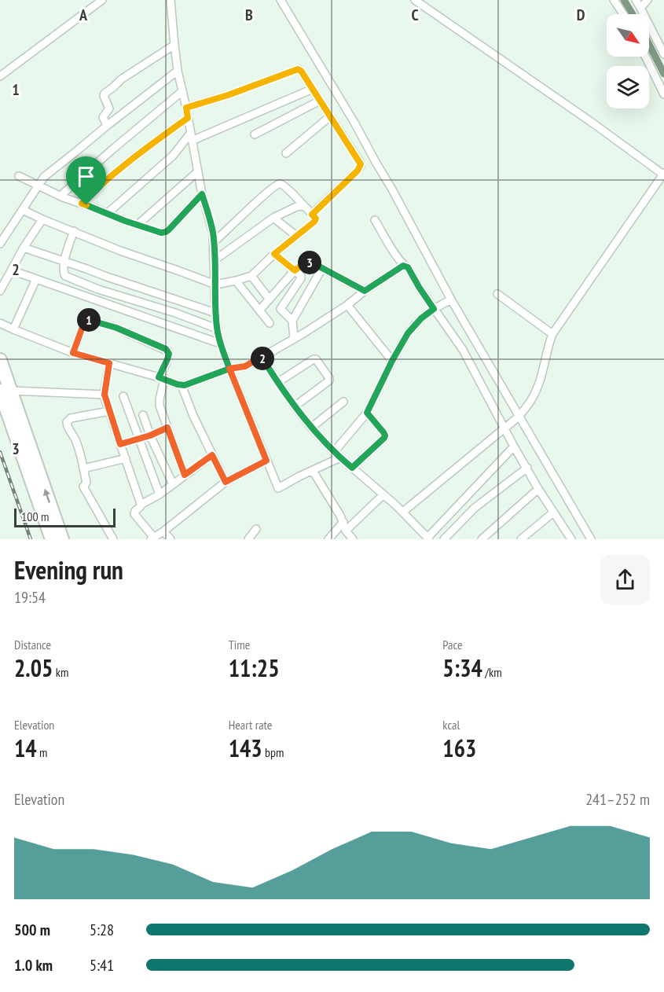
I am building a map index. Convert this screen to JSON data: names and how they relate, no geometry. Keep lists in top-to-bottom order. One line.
{"scale_bar":"100 m","north":"bottom right","page":{"pins":["3","1","2"],"scale":"100 m","heading":["Evening run","19:54"],"stats":[["Distance","2.05 km"],["Time","11:25"],["Pace","5:34 /km"],["Elevation","14 m"],["Heart rate","143 bpm"],["kcal","163"]],"chart":["Elevation","241–252 m"],"list":[{"name":"500 m","note":"5:28"},{"name":"1.0 km","note":"5:41"}]},"grid":{"columns":["A","B","C","D"],"rows":["1","2","3"]}}
